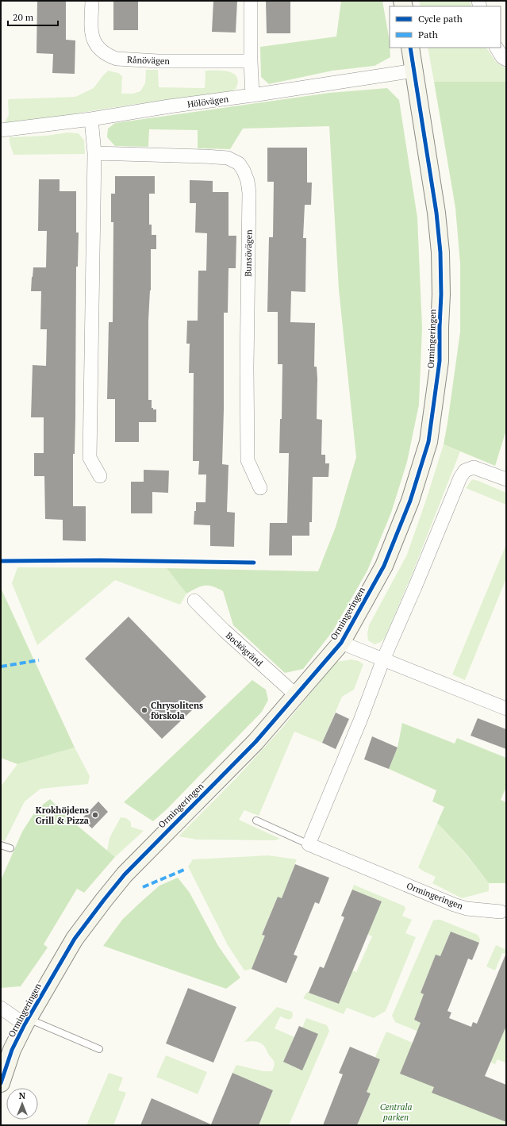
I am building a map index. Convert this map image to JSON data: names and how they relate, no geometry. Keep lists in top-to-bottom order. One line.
{"streets":{"street":["Rånövägen","Hölövägen","Bunsövägen","Ormingeringen","Bockögränd"]},"crossings":[["Hölövägen","Ormingeringen"],["Ormingeringen","Bockögränd"]],"parks":["Centrala parken"],"places":["Chrysolitens förskola","Krokhöjdens Grill & Pizza"],"legend":["Cycle path","Path"],"scale_bar":"20 m","north":"top"}
